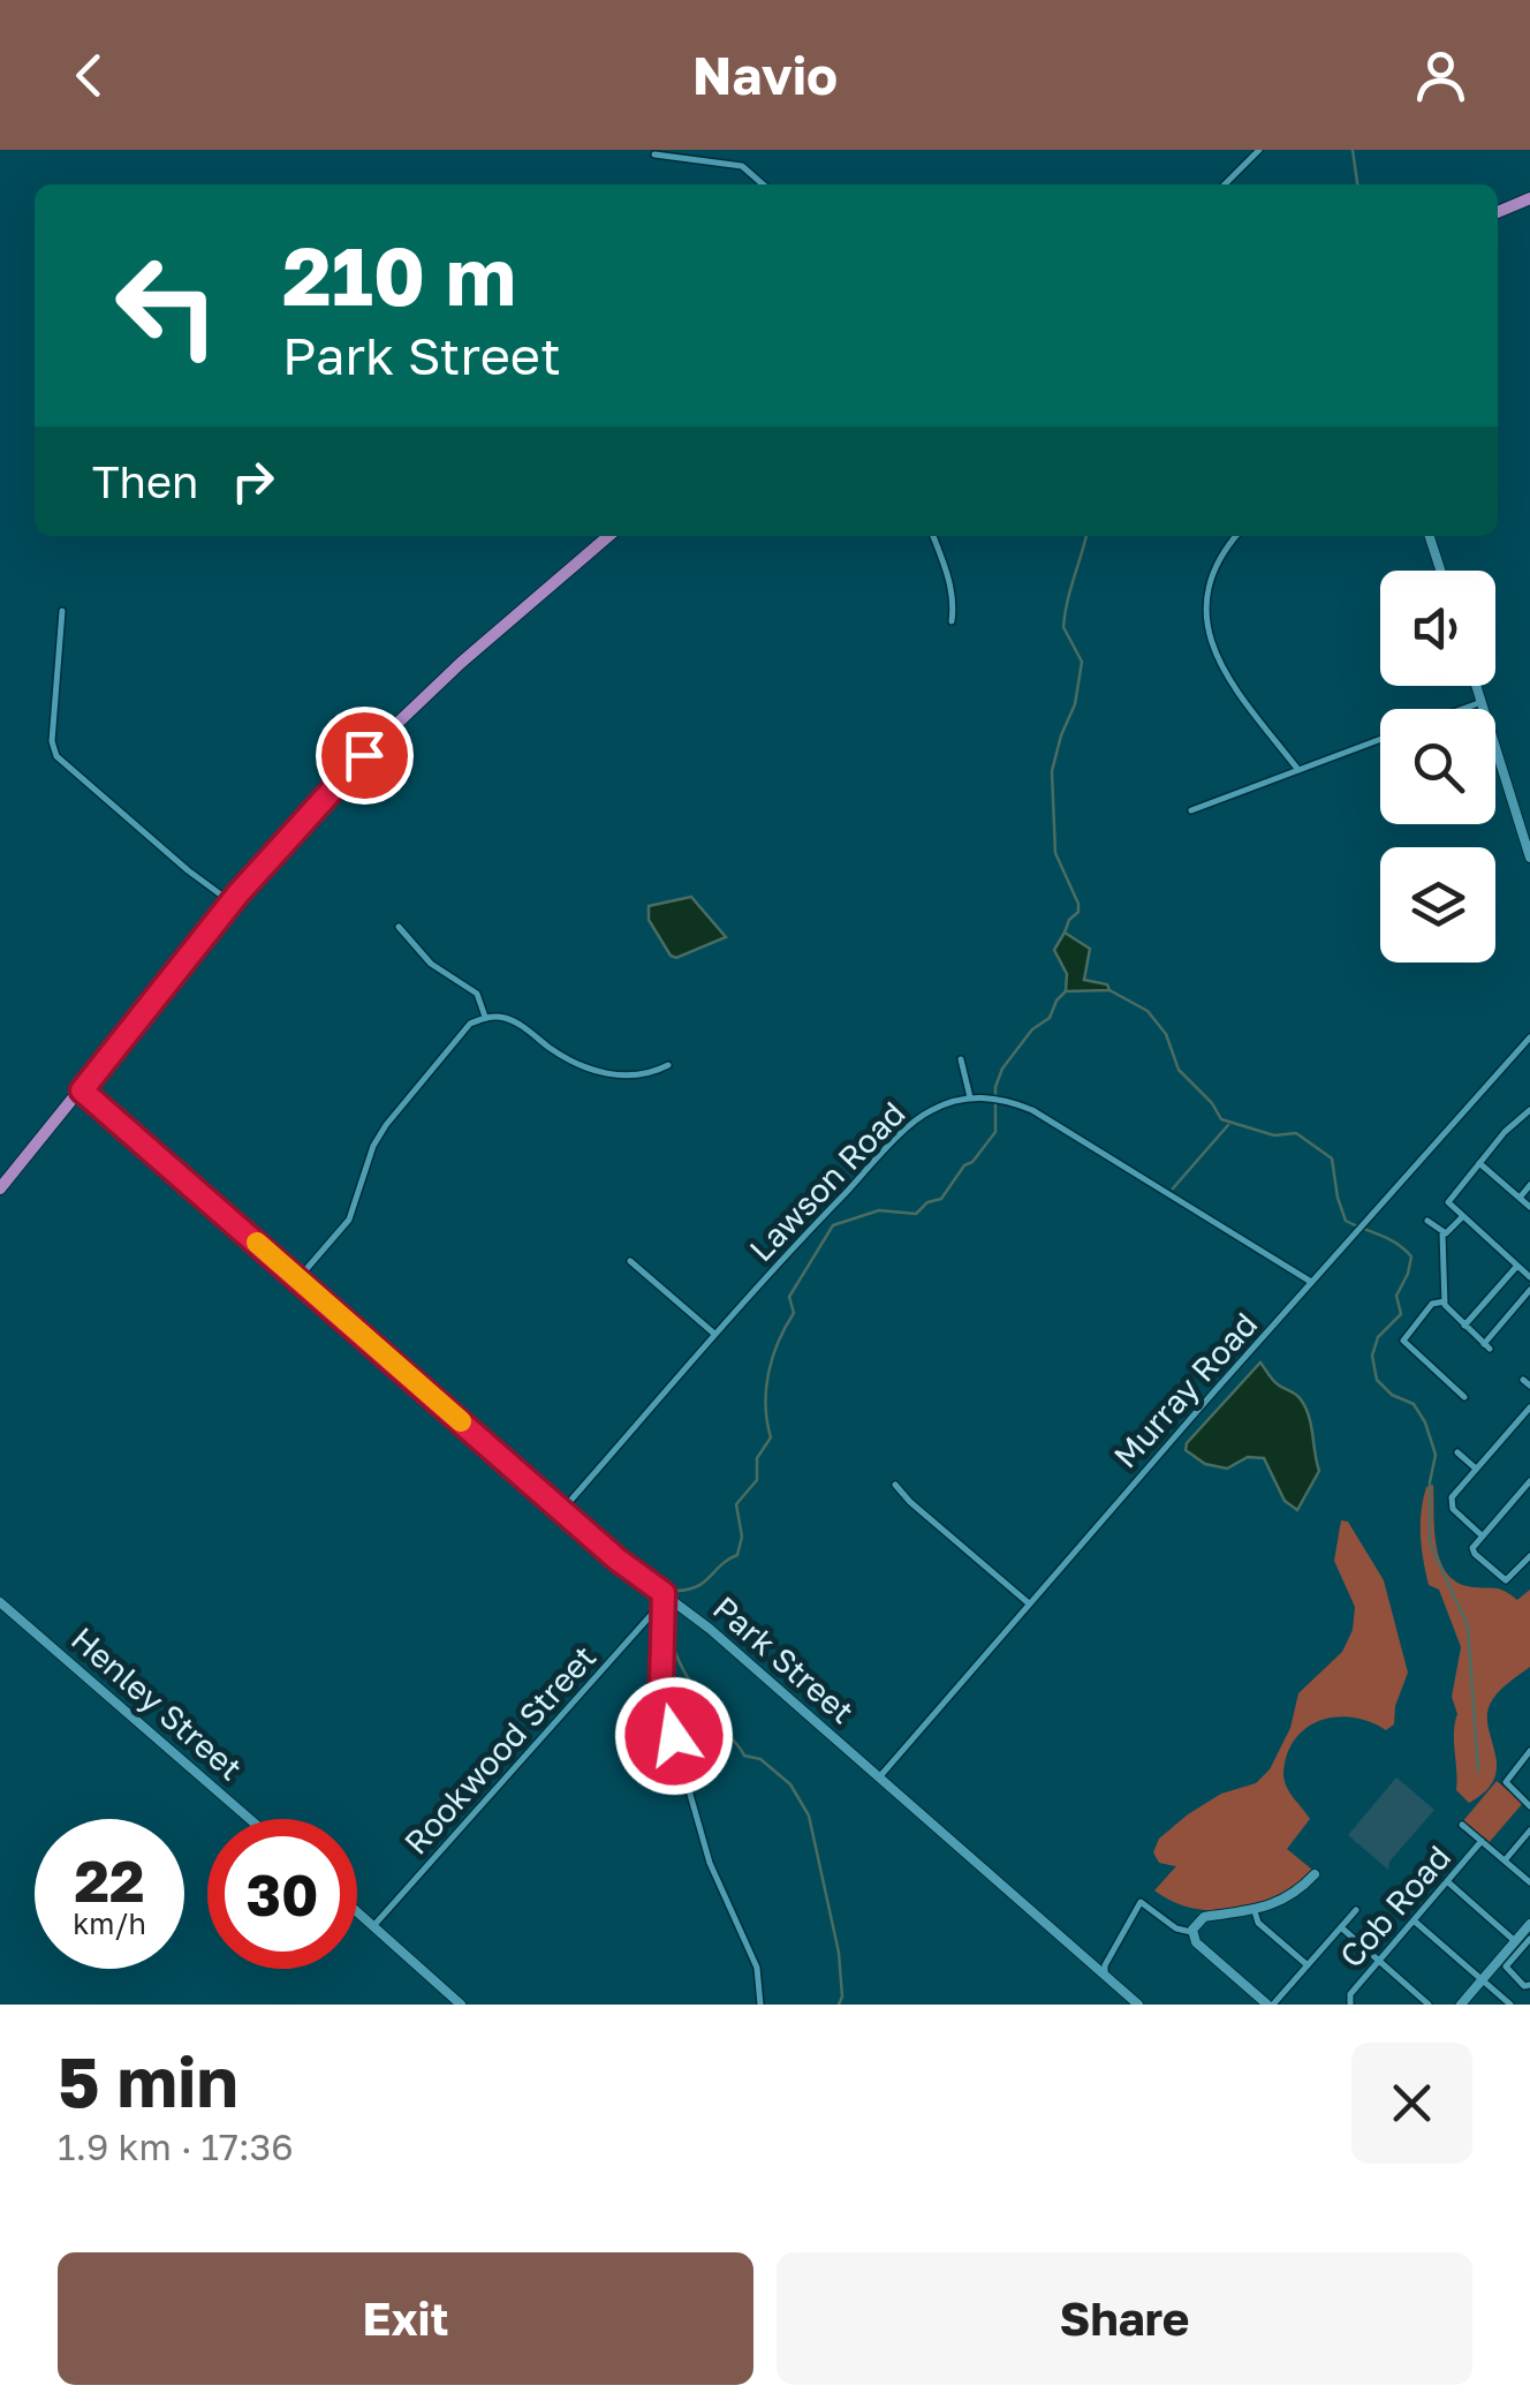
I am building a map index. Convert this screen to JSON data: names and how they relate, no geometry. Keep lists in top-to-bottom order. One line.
{"streets":{"street":["Lawson Road","Murray Road","Park Street","Henley Street","Rookwood Street","Cob Road"]},"crossings":[["Lawson Road","Park Street"],["Murray Road","Park Street"],["Park Street","Rookwood Street"]],"page":{"header":"Navio","turn":["210 m","Park Street"],"then":"Then","speed":"22 km/h","limit":"30","heading":["5 min","1.9 km · 17:36"],"buttons":["Exit","Share"]}}
